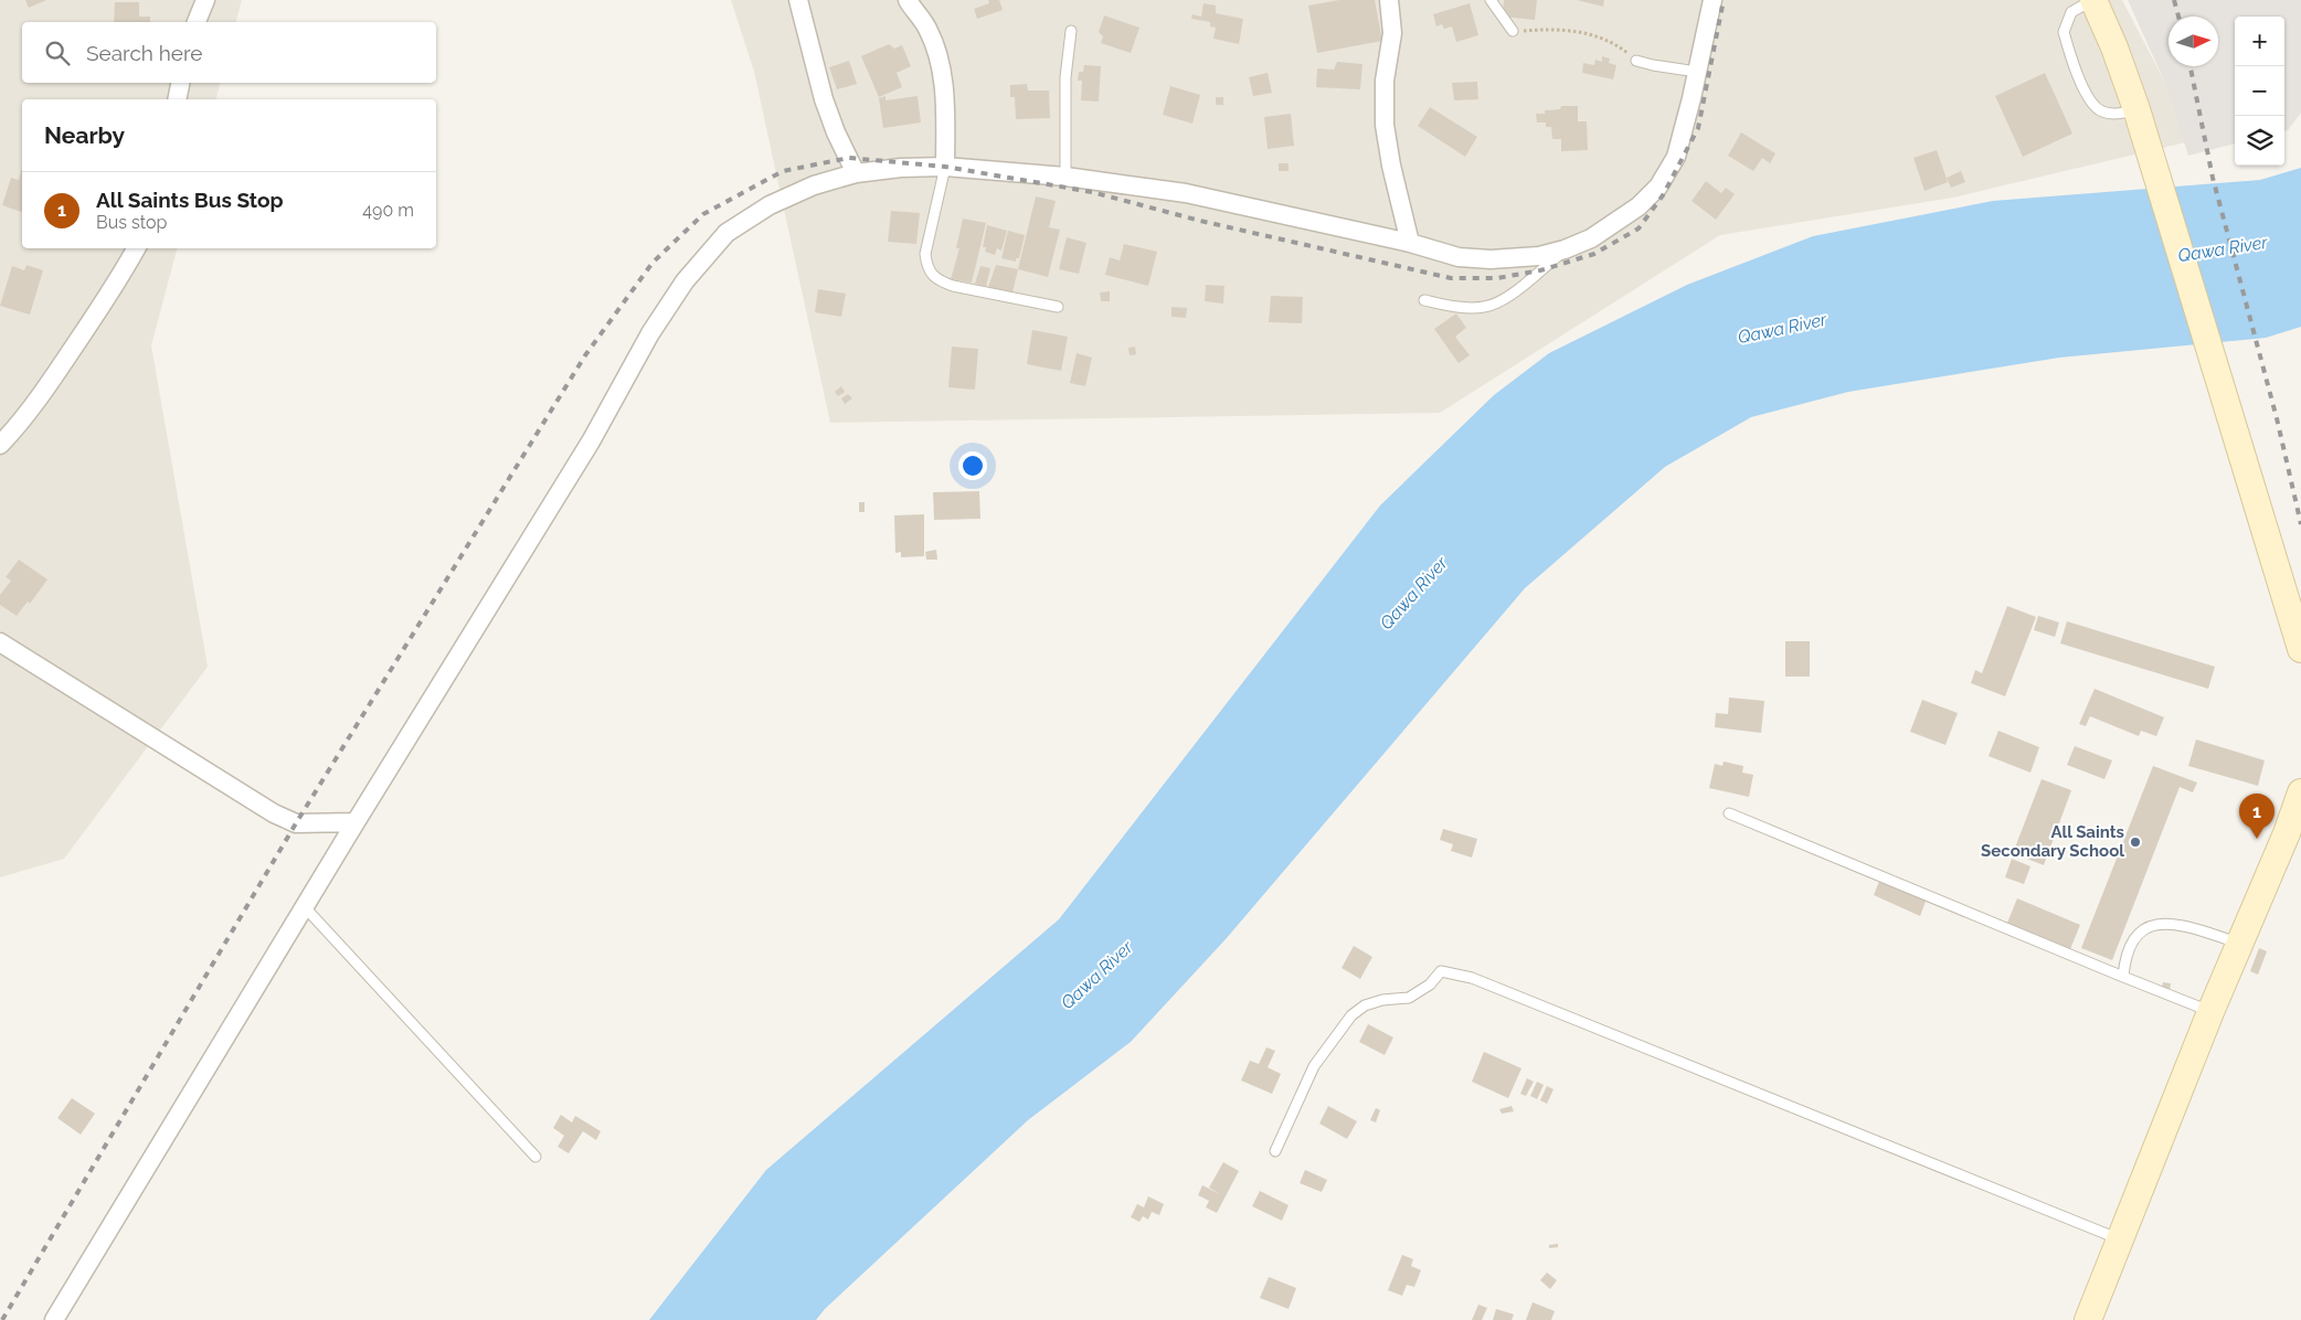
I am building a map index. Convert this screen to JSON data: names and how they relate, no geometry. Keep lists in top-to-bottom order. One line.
{"water":["Qawa River"],"places":["All Saints Secondary School"],"north":"right","page":{"map_buttons":["+","−"],"search":"Search here","heading":"Nearby","list":[{"mark":"1","name":"All Saints Bus Stop","note":"Bus stop","value":"490 m"}],"pins":"1"}}
